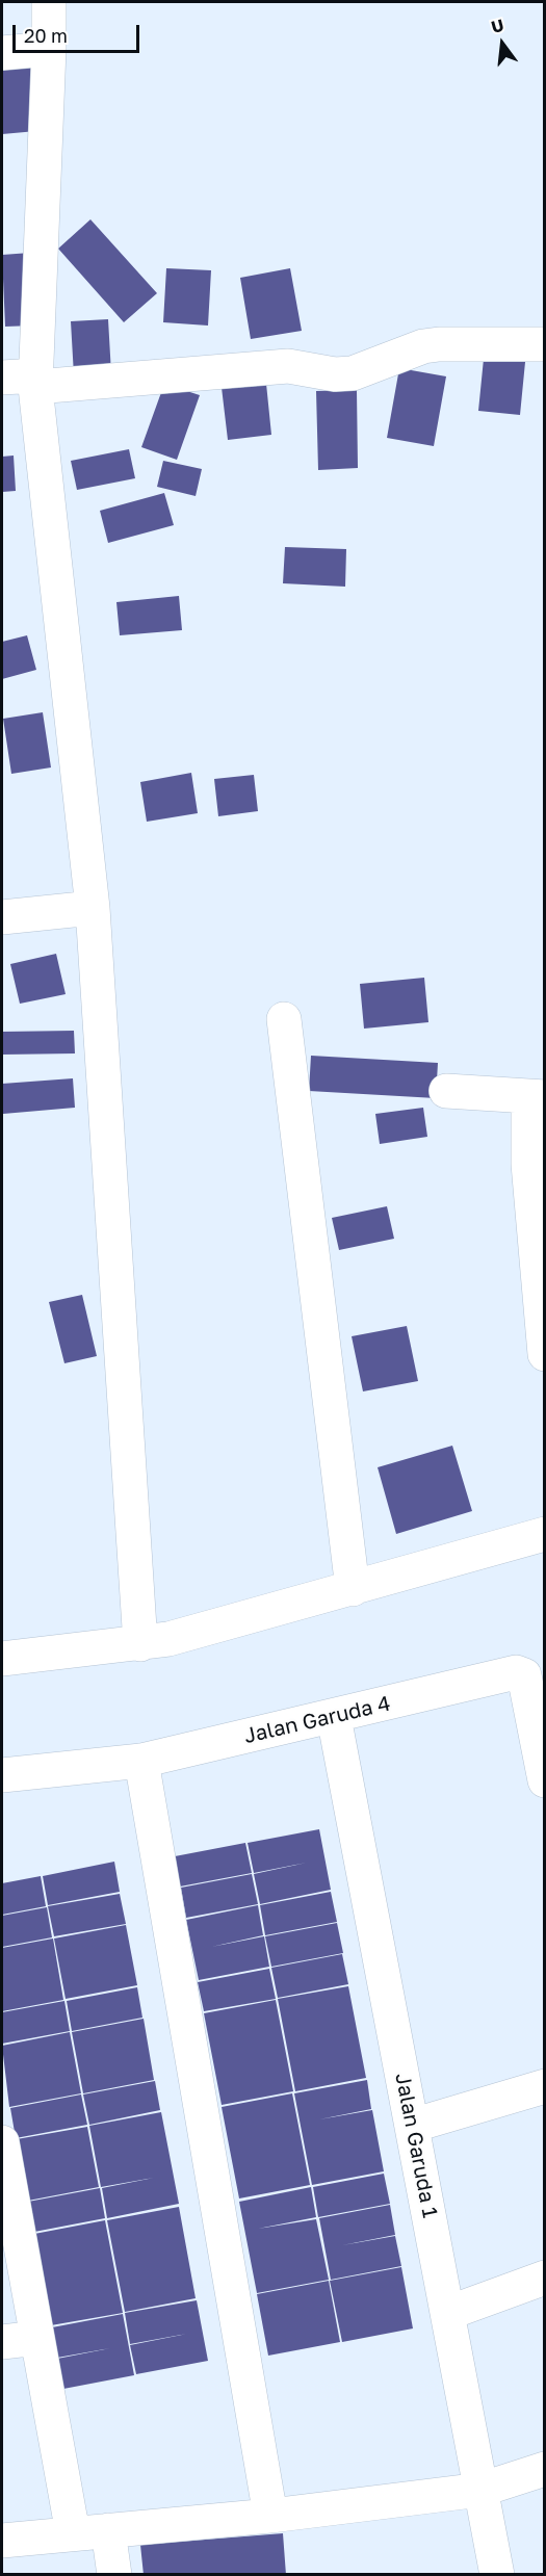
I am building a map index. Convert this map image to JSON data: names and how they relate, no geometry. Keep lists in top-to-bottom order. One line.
{"streets":{"street":["Jalan Garuda 4","Jalan Garuda 1"]},"crossings":[["Jalan Garuda 4","Jalan Garuda 1"]],"scale_bar":"20 m","north":"top"}
